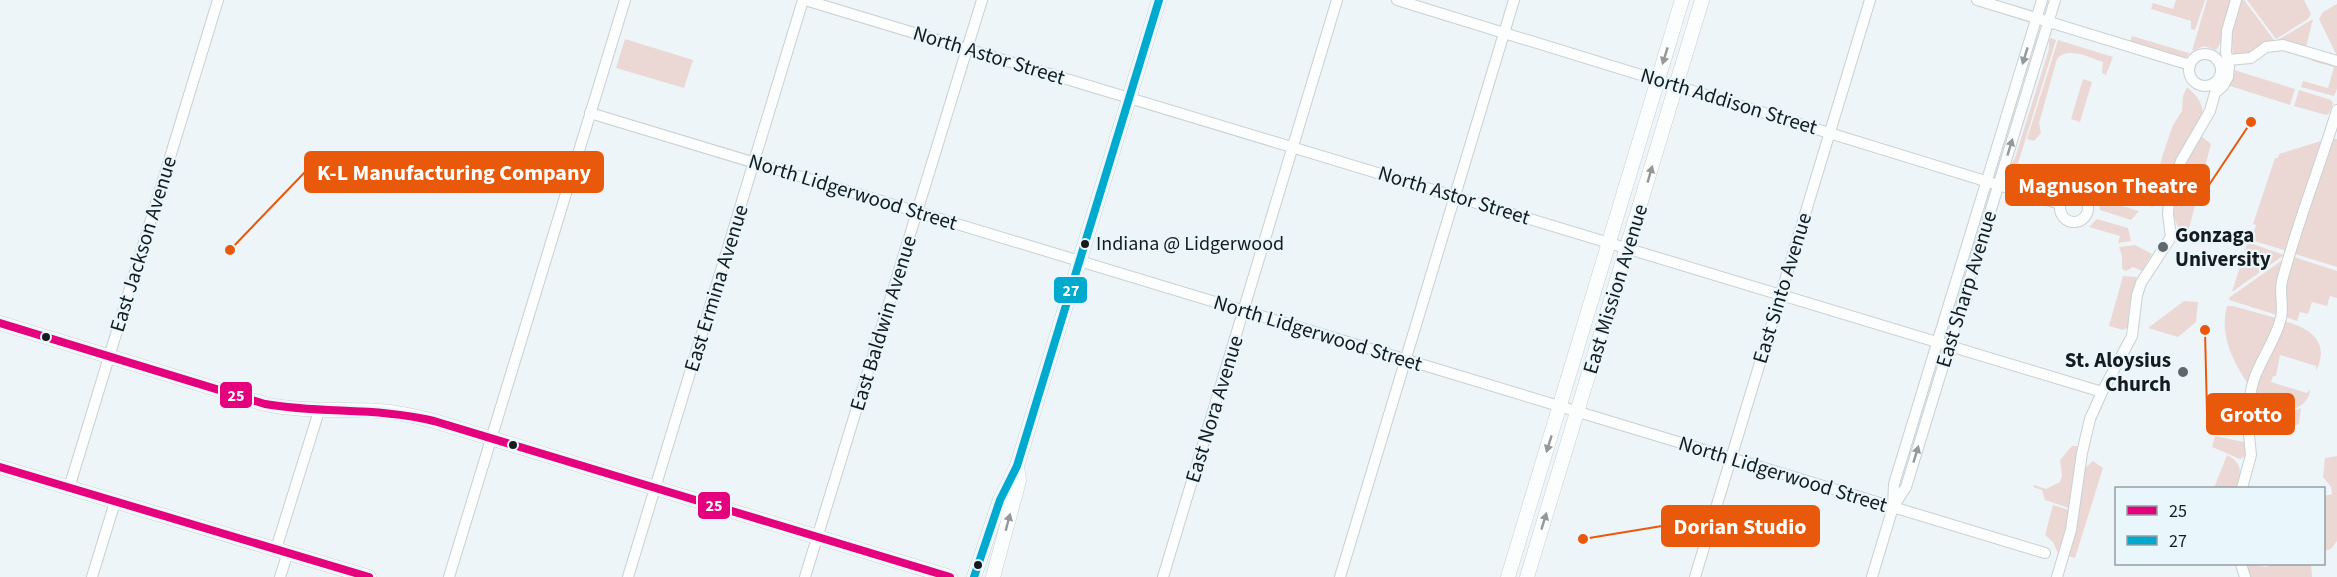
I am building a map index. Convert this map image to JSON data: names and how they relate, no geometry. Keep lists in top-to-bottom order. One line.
{"streets":{"main road":["East Mission Avenue"],"street":["North Astor Street","North Addison Street","North Lidgerwood Street","East Jackson Avenue","East Ermina Avenue","East Sinto Avenue","East Sharp Avenue","East Baldwin Avenue","East Nora Avenue"]},"crossings":[["North Astor Street","East Ermina Avenue"],["North Astor Street","East Sinto Avenue"],["North Astor Street","East Mission Avenue"],["North Astor Street","East Sharp Avenue"],["North Astor Street","East Baldwin Avenue"],["North Astor Street","East Nora Avenue"],["North Addison Street","East Sinto Avenue"],["North Addison Street","East Mission Avenue"],["North Addison Street","East Sharp Avenue"],["North Lidgerwood Street","East Ermina Avenue"],["North Lidgerwood Street","East Sinto Avenue"],["North Lidgerwood Street","East Mission Avenue"],["North Lidgerwood Street","East Sharp Avenue"],["North Lidgerwood Street","East Baldwin Avenue"],["North Lidgerwood Street","East Nora Avenue"]],"places":["Magnuson Theatre","Indiana @ Lidgerwood","Gonzaga University","K-L Manufacturing Company","Grotto","St. Aloysius Church","Dorian Studio"],"lines":["transit line 27","transit line 25"],"legend":["25","27"]}
